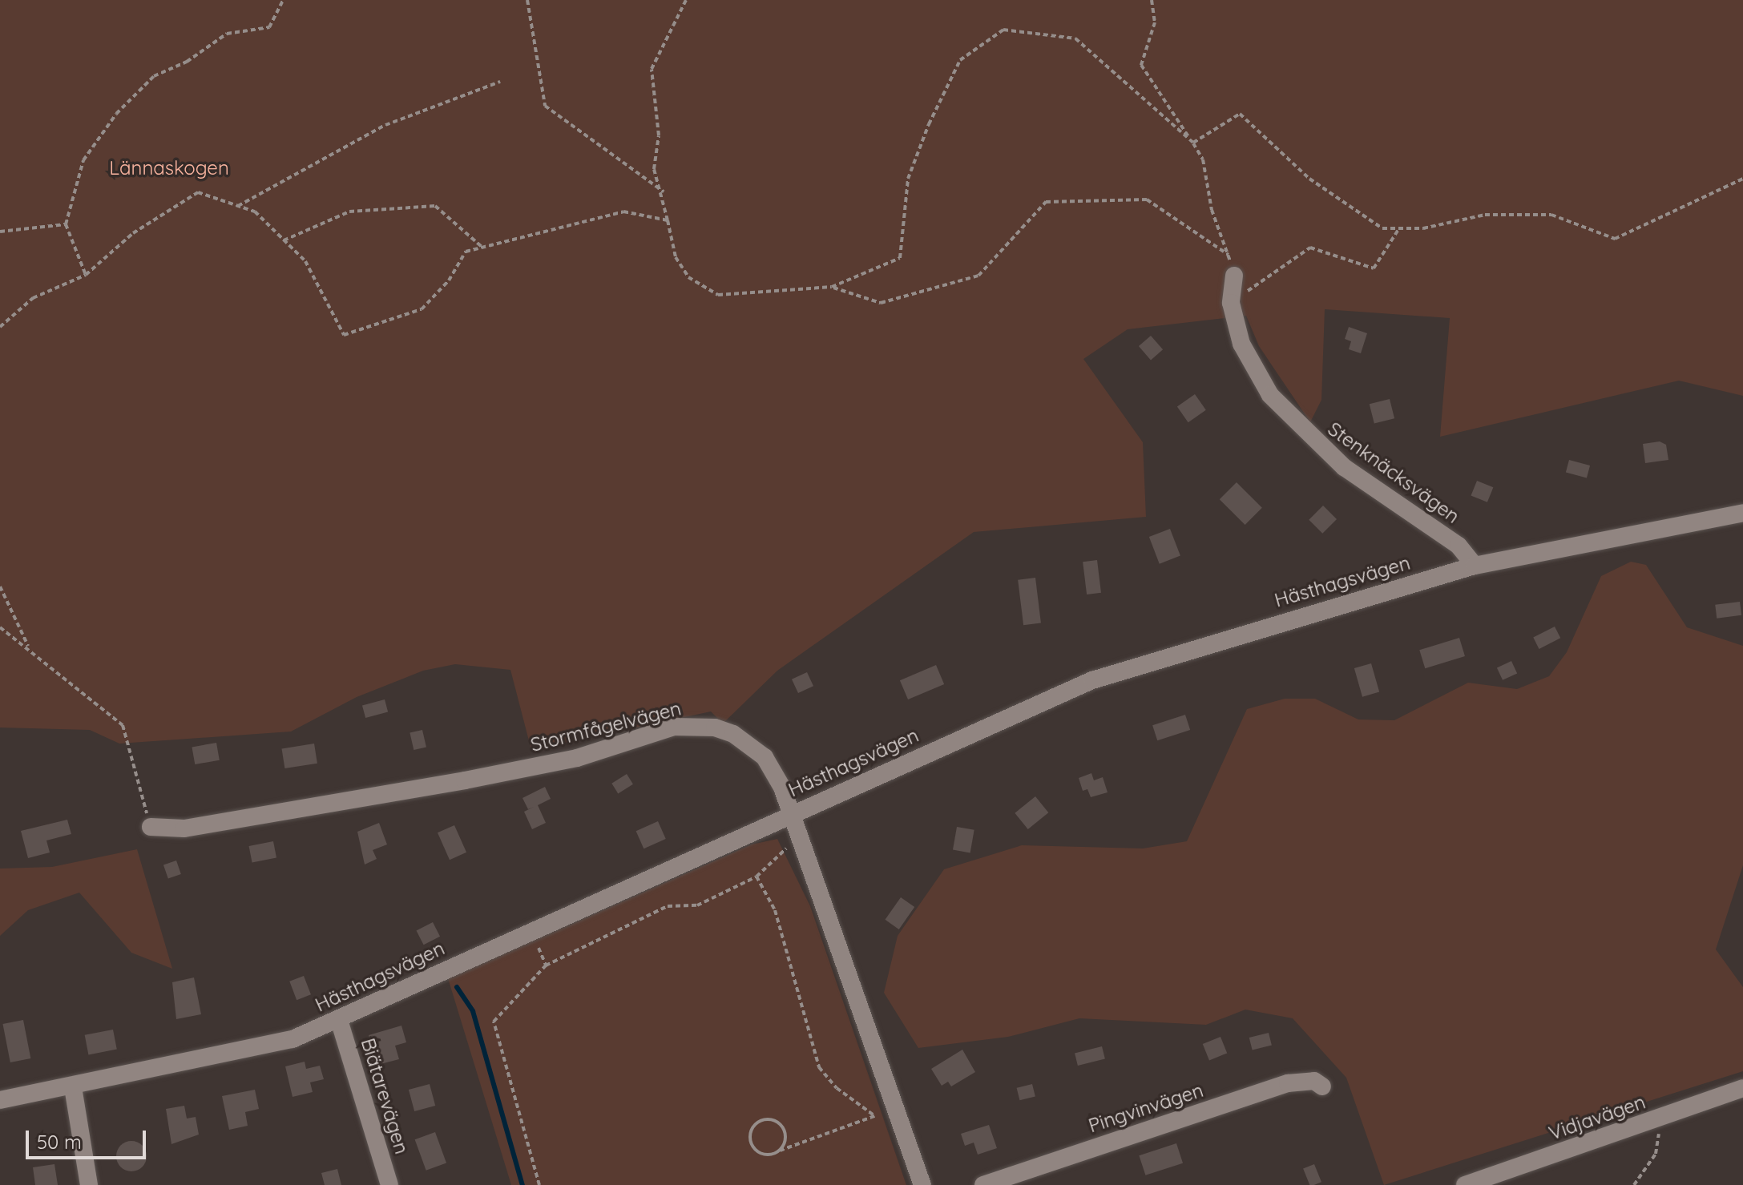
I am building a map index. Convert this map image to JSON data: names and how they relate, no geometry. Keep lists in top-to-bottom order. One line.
{"streets":{"street":["Stenknäcksvägen","Hästhagsvägen","Stormfågelvägen","Biätarevägen","Pingvinvägen","Vidjavägen"]},"crossings":[["Stenknäcksvägen","Hästhagsvägen"],["Hästhagsvägen","Stormfågelvägen"],["Hästhagsvägen","Biätarevägen"]],"parks":["Lännaskogen"],"scale_bar":"50 m"}
